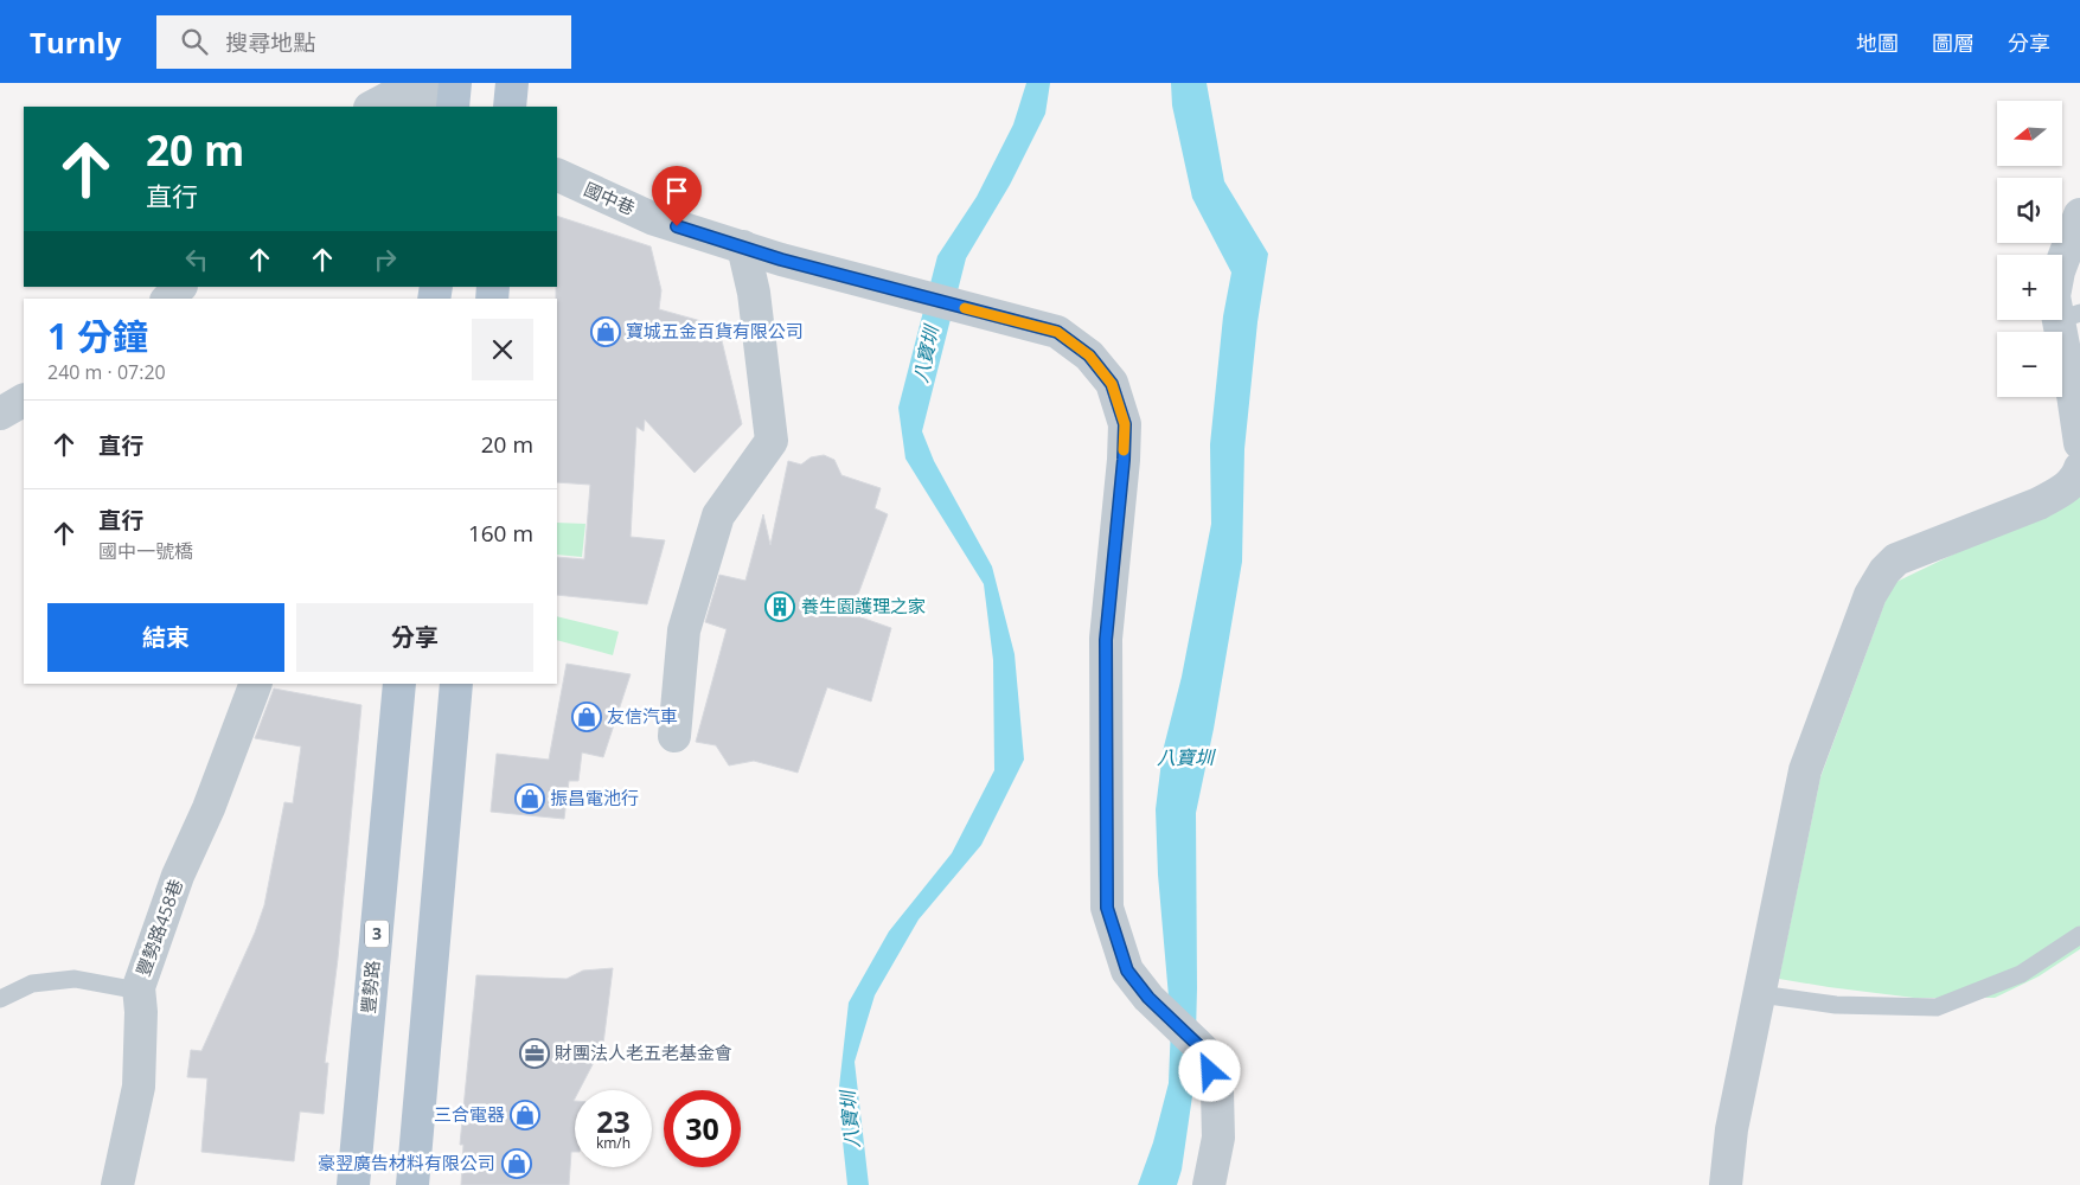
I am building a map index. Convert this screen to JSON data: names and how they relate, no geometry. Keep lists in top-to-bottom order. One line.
{"streets":{"main road":["3","豐勢路"],"street":["國中巷","豐勢路458巷"]},"water":["八寶圳"],"places":{"shop":["寶城五金百貨有限公司","友信汽車","振昌電池行","三合電器","豪翌廣告材料有限公司"],"building":["養生園護理之家"],"office":["財團法人老五老基金會"]},"north":"left","page":{"header":"Turnly","search":"搜尋地點","nav":["地圖","圖層","分享"],"map_buttons":["+","−"],"turn":["20 m","直行"],"heading":["1 分鐘","240 m · 07:20"],"list":[{"name":"直行","value":"20 m"},{"name":"直行","note":"國中一號橋","value":"160 m"}],"buttons":["結束","分享"],"speed":"23 km/h","limit":"30"}}
